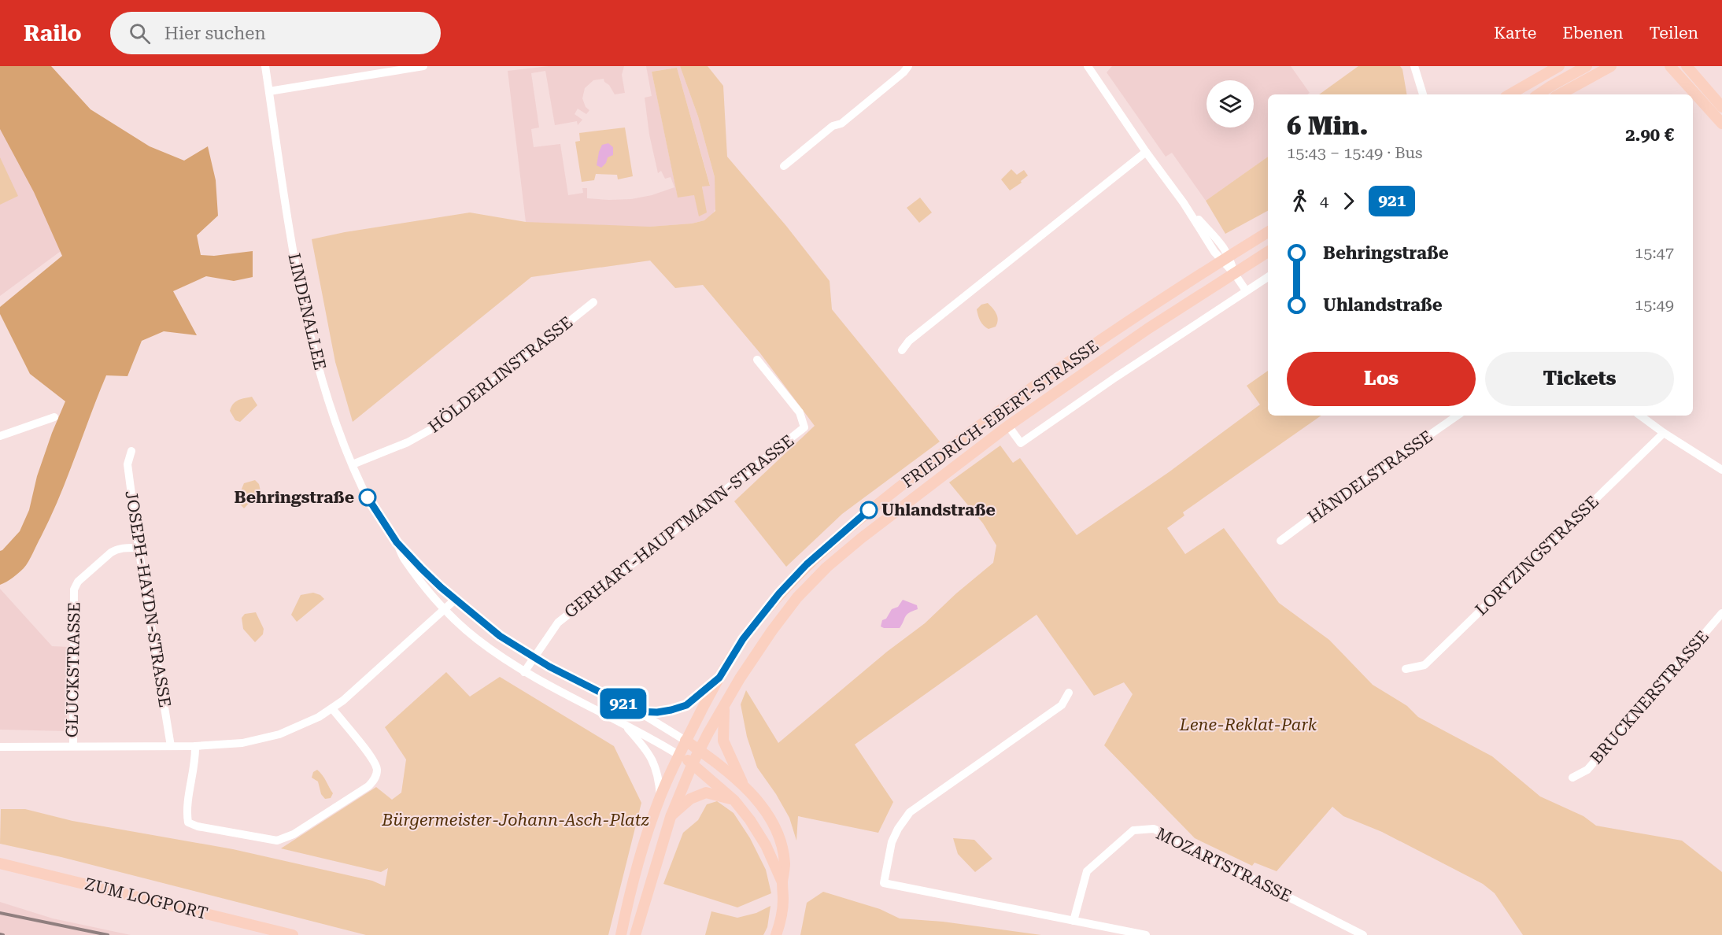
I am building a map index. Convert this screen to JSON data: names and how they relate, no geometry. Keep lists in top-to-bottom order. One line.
{"streets":{"main road":["LINDENALLEE","FRIEDRICH-EBERT-STRASSE","ZUM LOGPORT"],"street":["HÖLDERLINSTRASSE","HÄNDELSTRASSE","GERHART-HAUPTMANN-STRASSE","LORTZINGSTRASSE","JOSEPH-HAYDN-STRASSE","GLUCKSTRASSE","BRUCKNERSTRASSE","MOZARTSTRASSE"]},"crossings":[["LINDENALLEE","HÖLDERLINSTRASSE"],["LINDENALLEE","FRIEDRICH-EBERT-STRASSE"],["LINDENALLEE","GERHART-HAUPTMANN-STRASSE"],["JOSEPH-HAYDN-STRASSE","GLUCKSTRASSE"]],"parks":["Lene-Reklat-Park","Bürgermeister-Johann-Asch-Platz"],"places":["Behringstraße","Uhlandstraße"],"lines":["bus line 921"],"page":{"header":"Railo","search":"Hier suchen","nav":["Karte","Ebenen","Teilen"],"on_map":"921","heading":["6 Min.","15:43 – 15:49 · Bus","2.90 €"],"legs":["4","921"],"list":[{"name":"Behringstraße","value":"15:47"},{"name":"Uhlandstraße","value":"15:49"}],"buttons":["Los","Tickets"]}}
